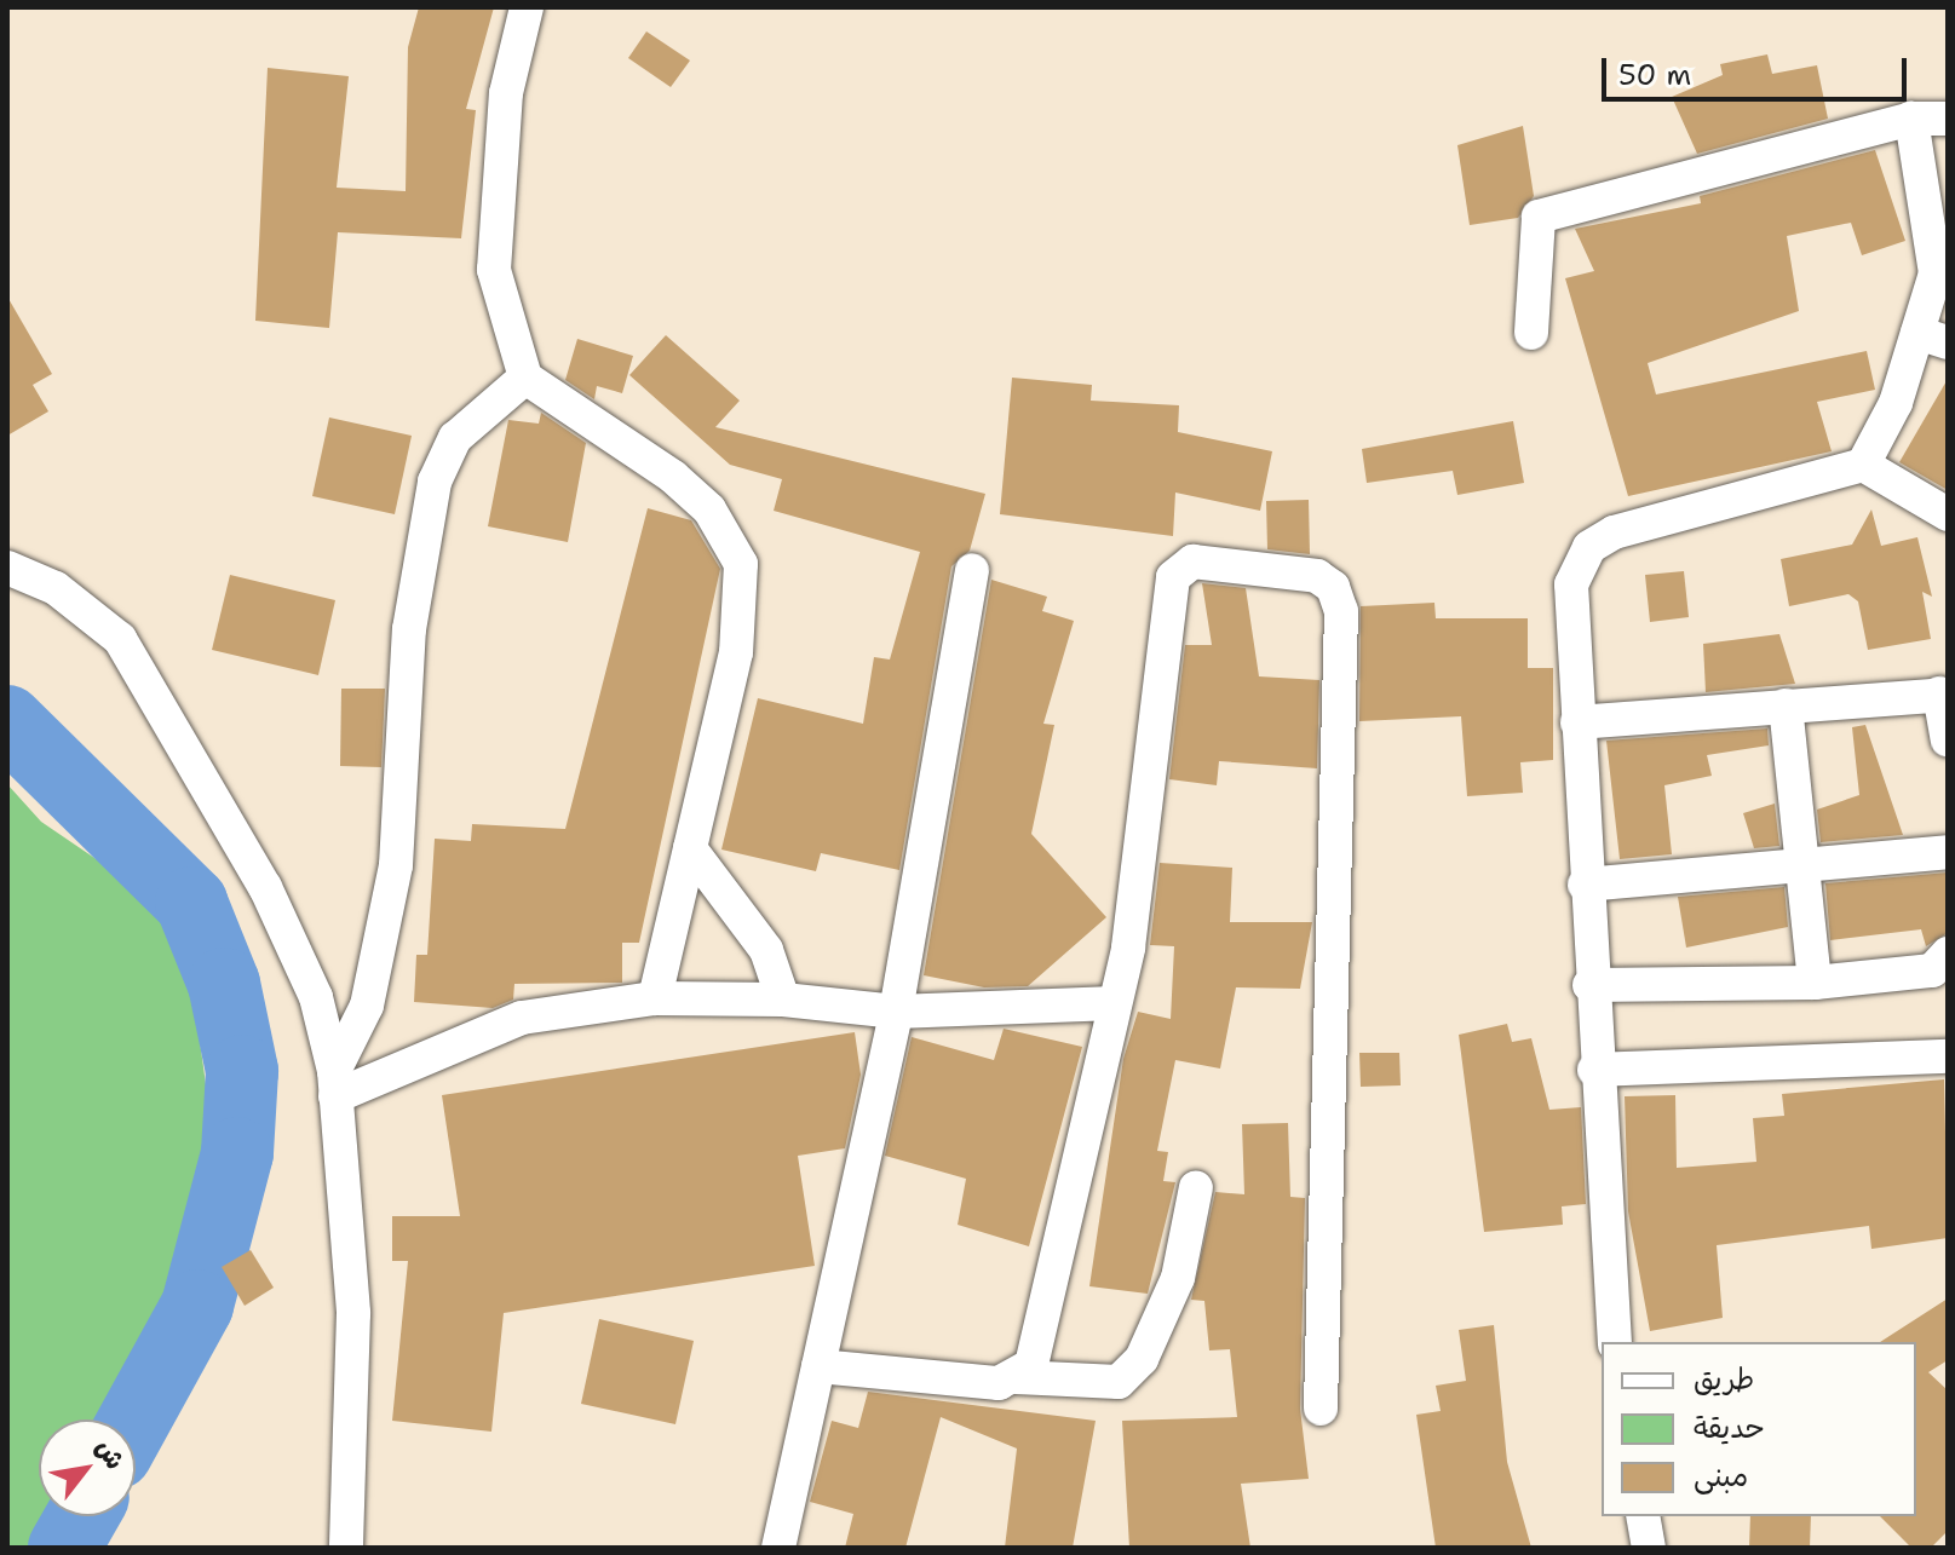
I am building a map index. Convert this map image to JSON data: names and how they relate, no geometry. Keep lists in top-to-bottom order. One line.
{"legend":["طريق","حديقة","مبنى"],"scale_bar":"50 m","north":"top right"}
